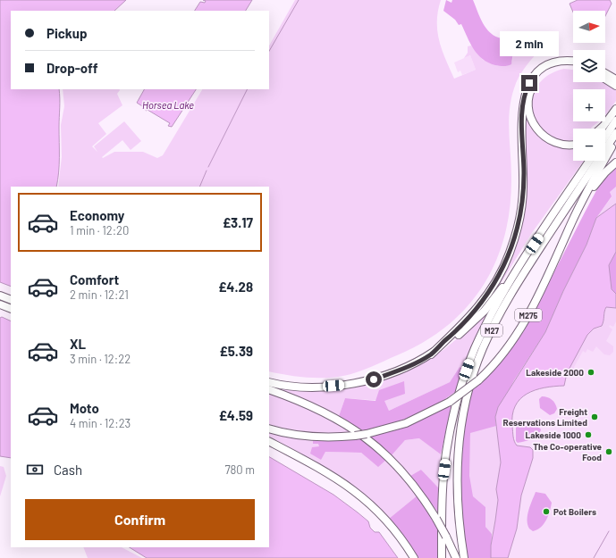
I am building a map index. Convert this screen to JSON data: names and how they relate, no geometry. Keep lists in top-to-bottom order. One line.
{"streets":{"highway":["M275","M27"]},"water":["Horsea Lake"],"places":["Lakeside 2000","Freight Reservations Limited","Lakeside 1000","The Co-operative Food","Pot Boilers"],"north":"right","page":{"map_buttons":["+","−"],"banner":["Pickup","Drop-off"],"bubble":"2 min","list":[{"name":"Economy","note":"1 min · 12:20","value":"£3.17"},{"name":"Comfort","note":"2 min · 12:21","value":"£4.28"},{"name":"XL","note":"3 min · 12:22","value":"£5.39"},{"name":"Moto","note":"4 min · 12:23","value":"£4.59"}],"pay":["Cash","780 m"],"buttons":"Confirm"}}
